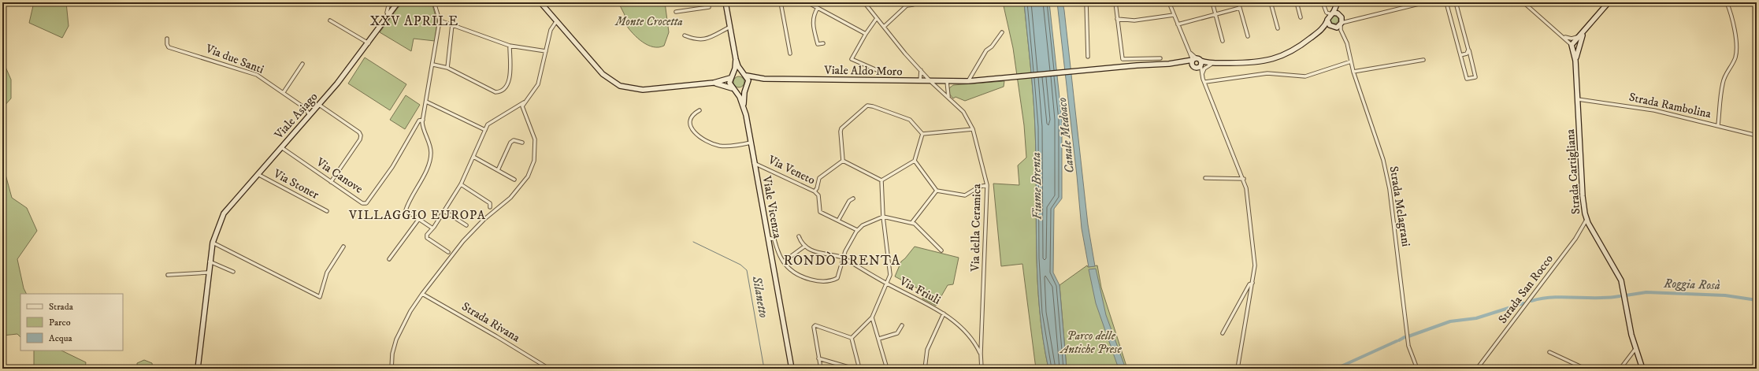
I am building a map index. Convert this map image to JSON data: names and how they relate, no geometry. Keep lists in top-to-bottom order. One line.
{"streets":{"main road":["Viale Aldo Moro","Viale Asiago","Strada Cartigliana","Viale Vicenza"],"street":["Via due Santi","Strada Rambolina","Via Veneto","Via Canove","Via Stoner","Strada Melagrani","Via della Ceramica","Strada San Rocco","Via Friuli","Strada Rivana"]},"crossings":[["Via due Santi","Viale Asiago"],["Viale Aldo Moro","Viale Vicenza"],["Viale Aldo Moro","Via della Ceramica"],["Strada Rambolina","Strada Cartigliana"],["Viale Asiago","Via Canove"],["Viale Asiago","Via Stoner"],["Via Veneto","Viale Vicenza"],["Strada Cartigliana","Strada San Rocco"],["Via della Ceramica","Via Friuli"]],"districts":["XXV APRILE","VILLAGGIO EUROPA","RONDÒ BRENTA"],"water":["Canale Medoaco","Fiume Brenta","Roggia Rosà","Silanetto"],"parks":["Monte Crocetta","Parco delle Antiche Prese"],"legend":["Strada","Parco","Acqua"]}
